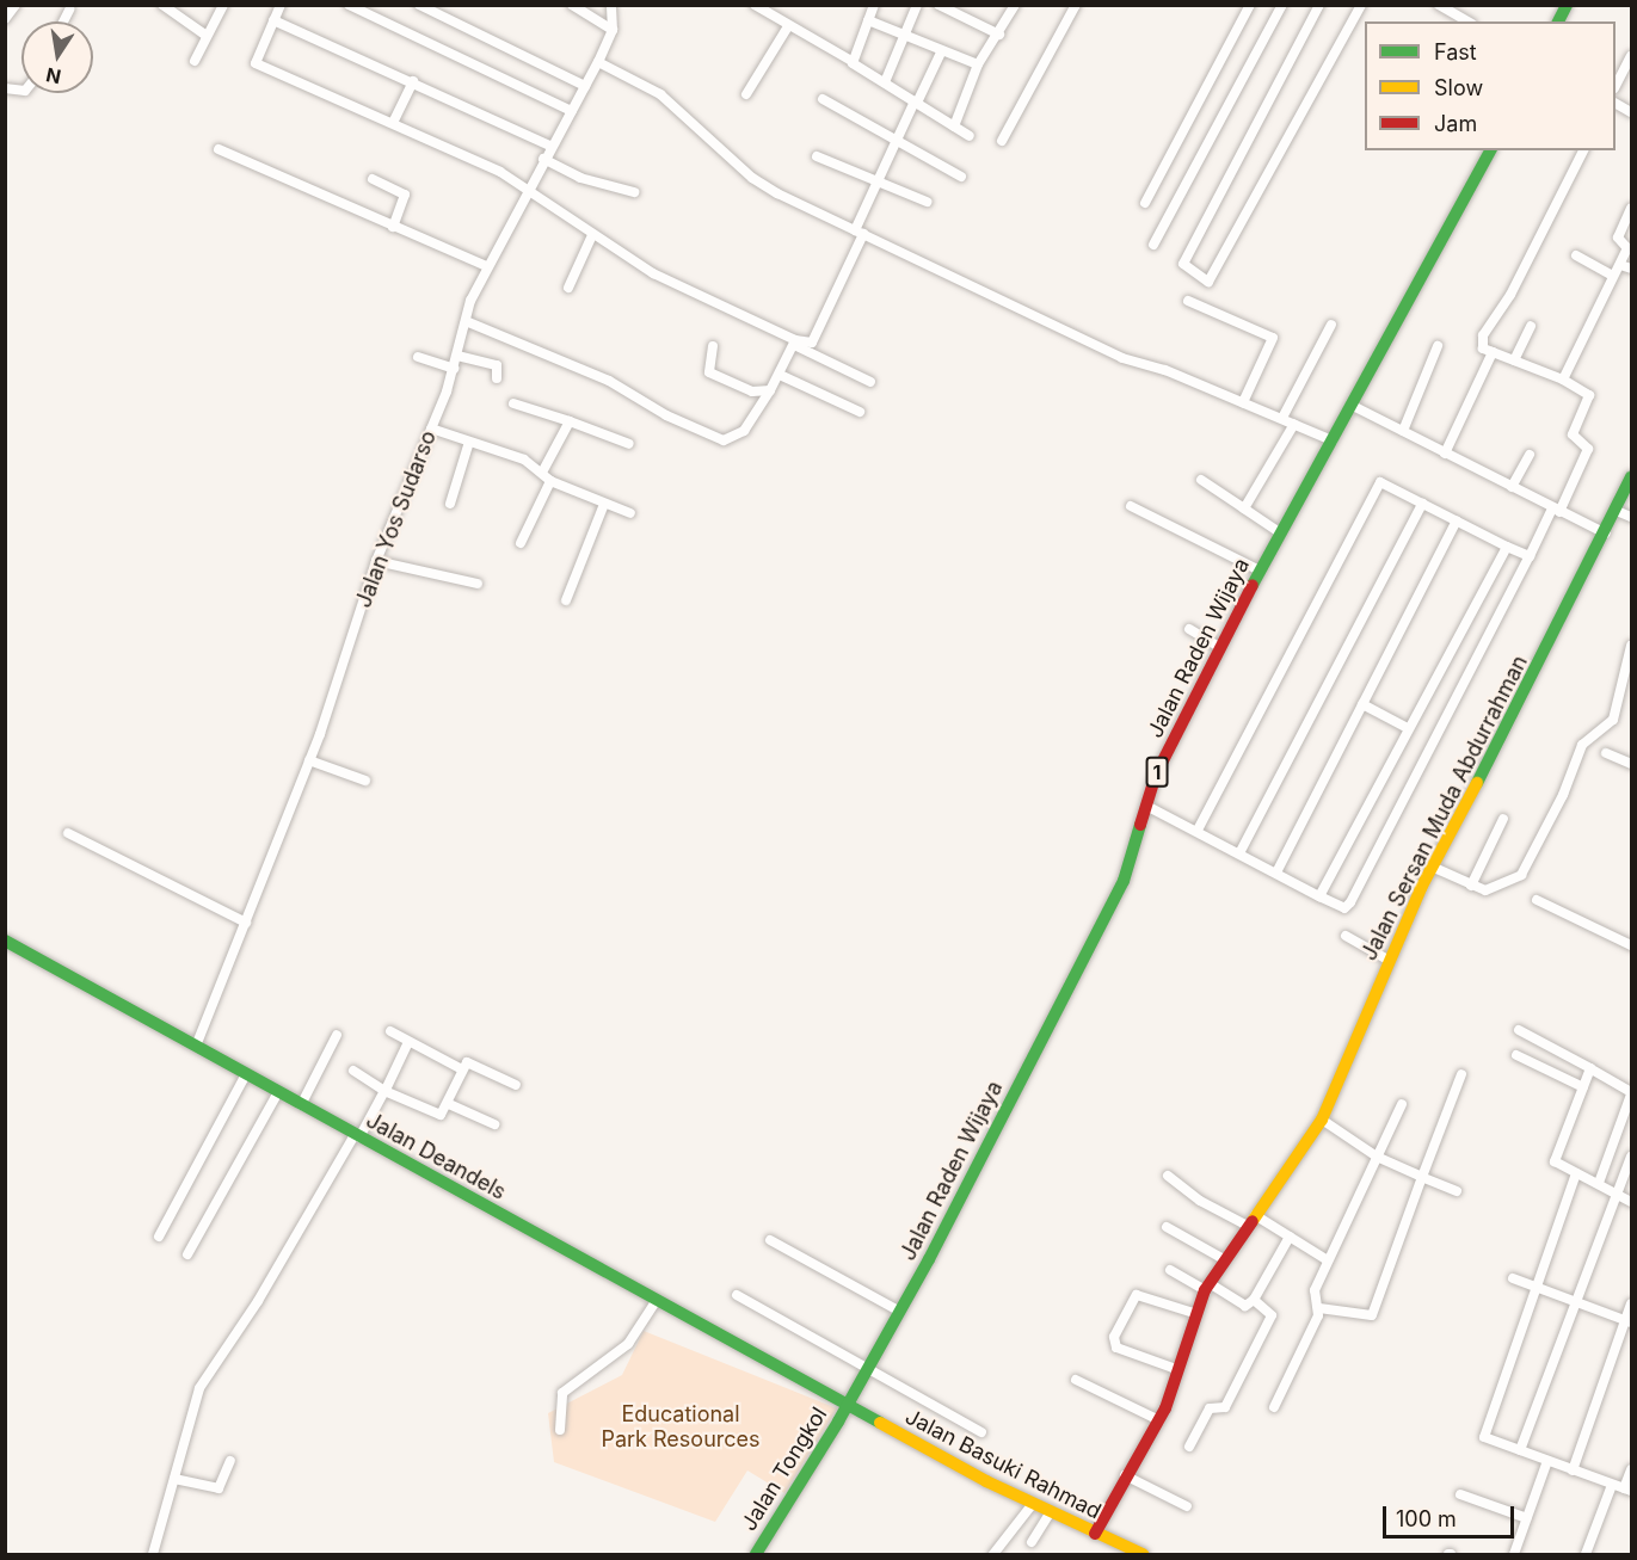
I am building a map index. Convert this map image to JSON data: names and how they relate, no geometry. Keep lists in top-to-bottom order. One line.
{"streets":{"main road":["Jalan Raden Wijaya","1","Jalan Sersan Muda Abdurrahman","Jalan Deandels","Jalan Basuki Rahmad","Jalan Tongkol"],"street":["Jalan Yos Sudarso"]},"crossings":[["Jalan Yos Sudarso","Jalan Deandels"],["Jalan Raden Wijaya","Jalan Deandels"],["Jalan Raden Wijaya","Jalan Basuki Rahmad"],["Jalan Raden Wijaya","Jalan Tongkol"],["Jalan Sersan Muda Abdurrahman","Jalan Basuki Rahmad"],["Jalan Deandels","Jalan Basuki Rahmad"],["Jalan Deandels","Jalan Tongkol"],["Jalan Basuki Rahmad","Jalan Tongkol"]],"parks":["Educational Park Resources"],"legend":["Fast","Slow","Jam"],"scale_bar":"100 m","north":"bottom"}
